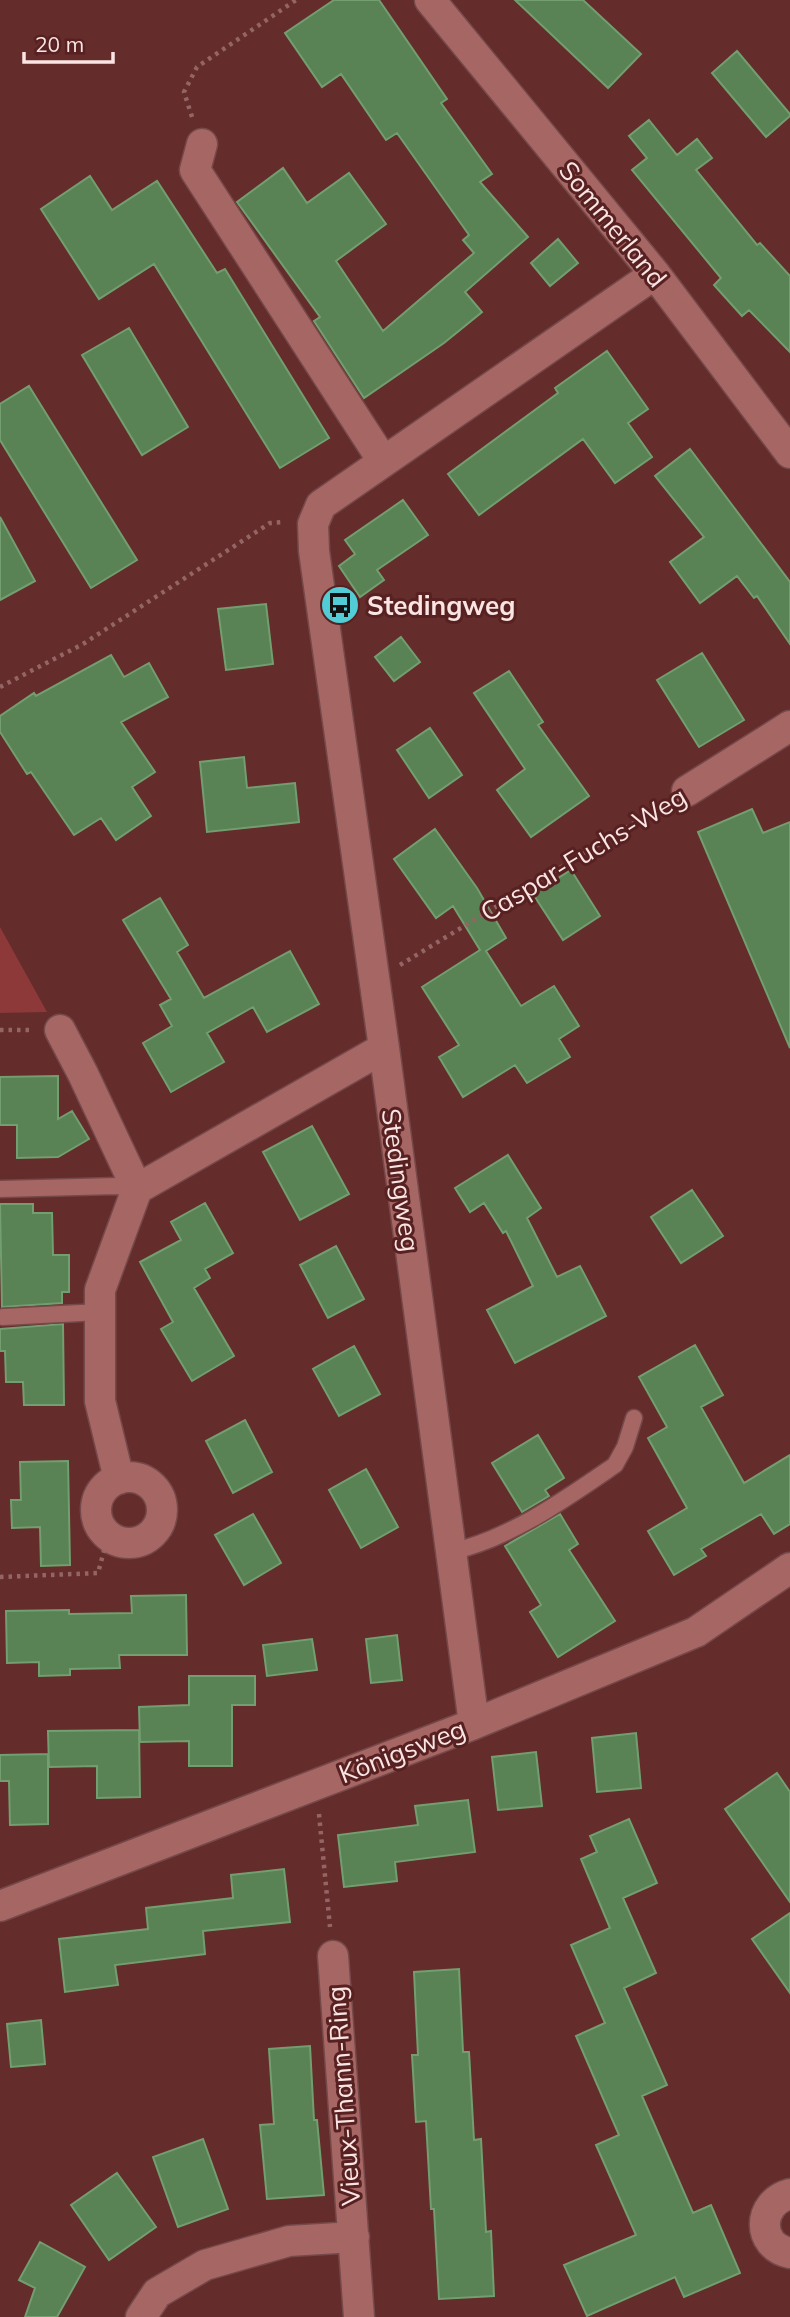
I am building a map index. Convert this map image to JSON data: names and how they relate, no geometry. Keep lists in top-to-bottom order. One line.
{"streets":{"street":["Sommerland","Caspar-Fuchs-Weg","Stedingweg","Königsweg","Vieux-Thann-Ring"]},"crossings":[["Caspar-Fuchs-Weg","Stedingweg"],["Stedingweg","Königsweg"]],"places":{"bus stop":["Stedingweg"]},"scale_bar":"20 m"}
